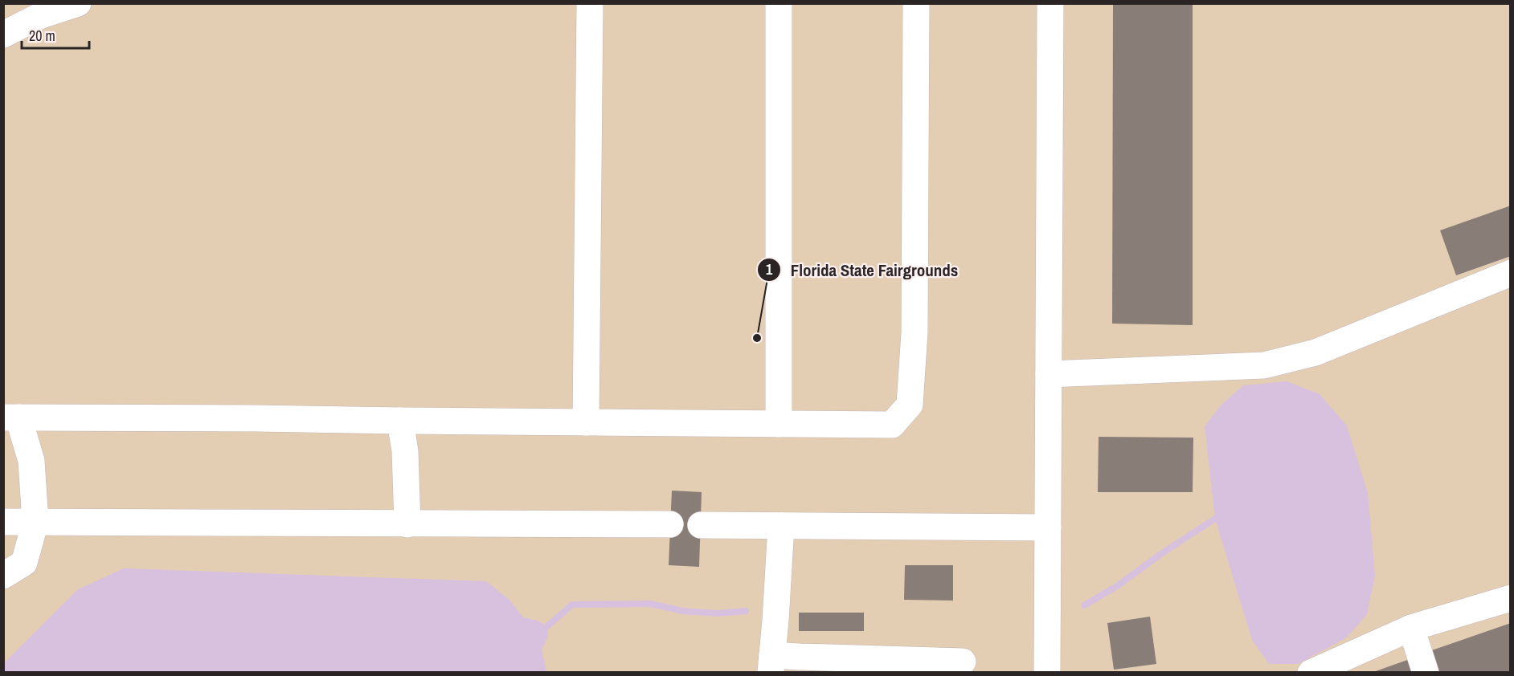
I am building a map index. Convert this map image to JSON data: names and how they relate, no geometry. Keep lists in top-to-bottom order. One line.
{"places":["Florida State Fairgrounds"],"scale_bar":"20 m"}
